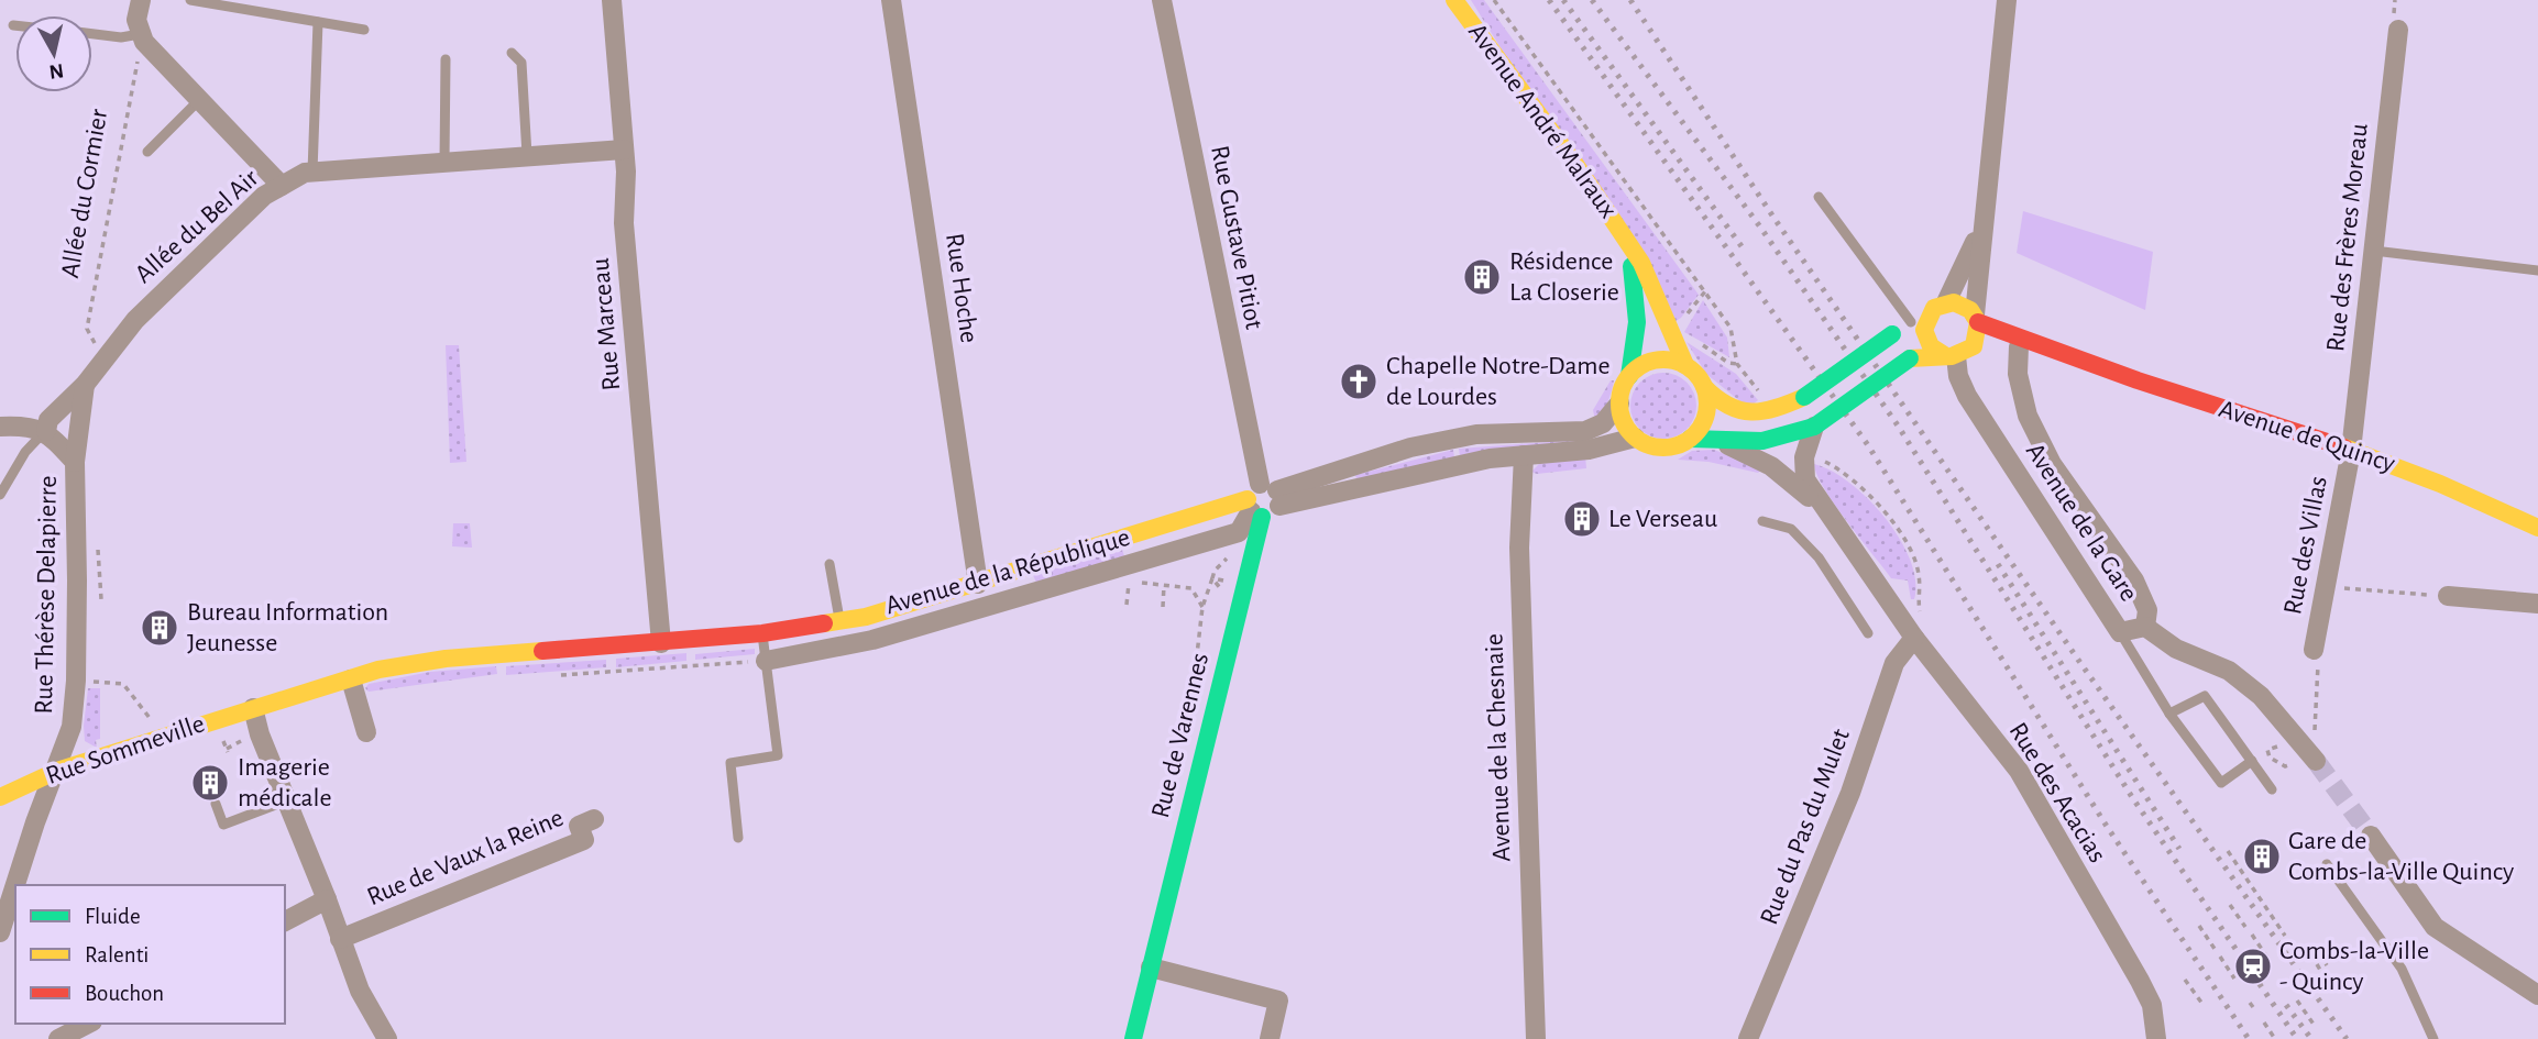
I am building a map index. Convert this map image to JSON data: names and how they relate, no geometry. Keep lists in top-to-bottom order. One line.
{"streets":{"main road":["Avenue André Malraux","Avenue de Quincy","Avenue de la République","Rue de Varennes","Rue Sommeville"],"street":["Allée du Bel Air","Rue Gustave Pitiot","Rue des Frères Moreau","Rue Hoche","Rue Marceau","Avenue de la Gare","Rue des Villas","Rue Thérèse Delapierre","Avenue de la Chesnaie","Rue des Acacias","Rue du Pas du Mulet","Rue de Vaux la Reine"],"path":["Allée du Cormier"]},"crossings":[["Avenue André Malraux","Avenue de la République"],["Allée du Cormier","Allée du Bel Air"],["Allée du Bel Air","Rue Marceau"],["Allée du Bel Air","Rue Thérèse Delapierre"],["Rue Gustave Pitiot","Avenue de la République"],["Rue Gustave Pitiot","Rue de Varennes"],["Rue des Frères Moreau","Avenue de Quincy"],["Rue des Frères Moreau","Rue des Villas"],["Rue Hoche","Avenue de la République"],["Rue Marceau","Avenue de la République"],["Avenue de Quincy","Avenue de la Gare"],["Avenue de Quincy","Rue des Villas"],["Avenue de la République","Rue de Varennes"],["Avenue de la République","Avenue de la Chesnaie"],["Avenue de la République","Rue Sommeville"],["Avenue de la République","Rue de Vaux la Reine"],["Rue Thérèse Delapierre","Rue Sommeville"],["Rue Sommeville","Rue de Vaux la Reine"],["Rue des Acacias","Rue du Pas du Mulet"]],"places":{"building":["Résidence La Closerie","Le Verseau","Bureau Information Jeunesse","Imagerie médicale","Gare de Combs-la-Ville Quincy"],"church":["Chapelle Notre-Dame de Lourdes"],"station":["Combs-la-Ville - Quincy"]},"legend":["Fluide","Ralenti","Bouchon"],"north":"bottom"}
